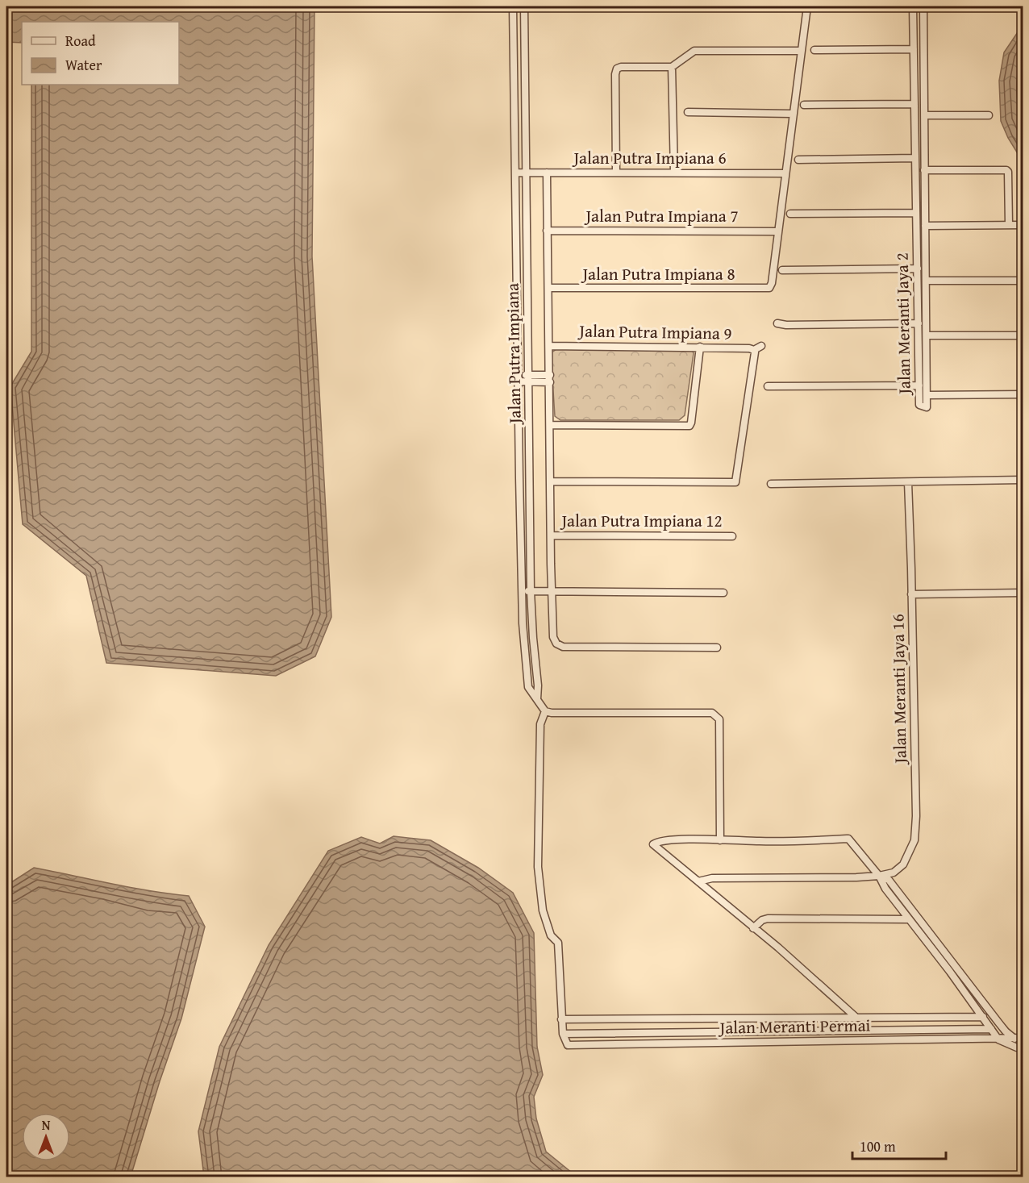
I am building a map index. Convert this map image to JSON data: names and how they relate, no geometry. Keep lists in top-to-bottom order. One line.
{"streets":{"street":["Jalan Putra Impiana 6","Jalan Putra Impiana 7","Jalan Putra Impiana 8","Jalan Meranti Jaya 2","Jalan Putra Impiana 9","Jalan Putra Impiana","Jalan Putra Impiana 12","Jalan Meranti Jaya 16","Jalan Meranti Permai"]},"crossings":[["Jalan Putra Impiana 6","Jalan Putra Impiana"],["Jalan Putra Impiana 7","Jalan Putra Impiana 8"]],"legend":["Road","Water"],"scale_bar":"100 m","north":"top"}
